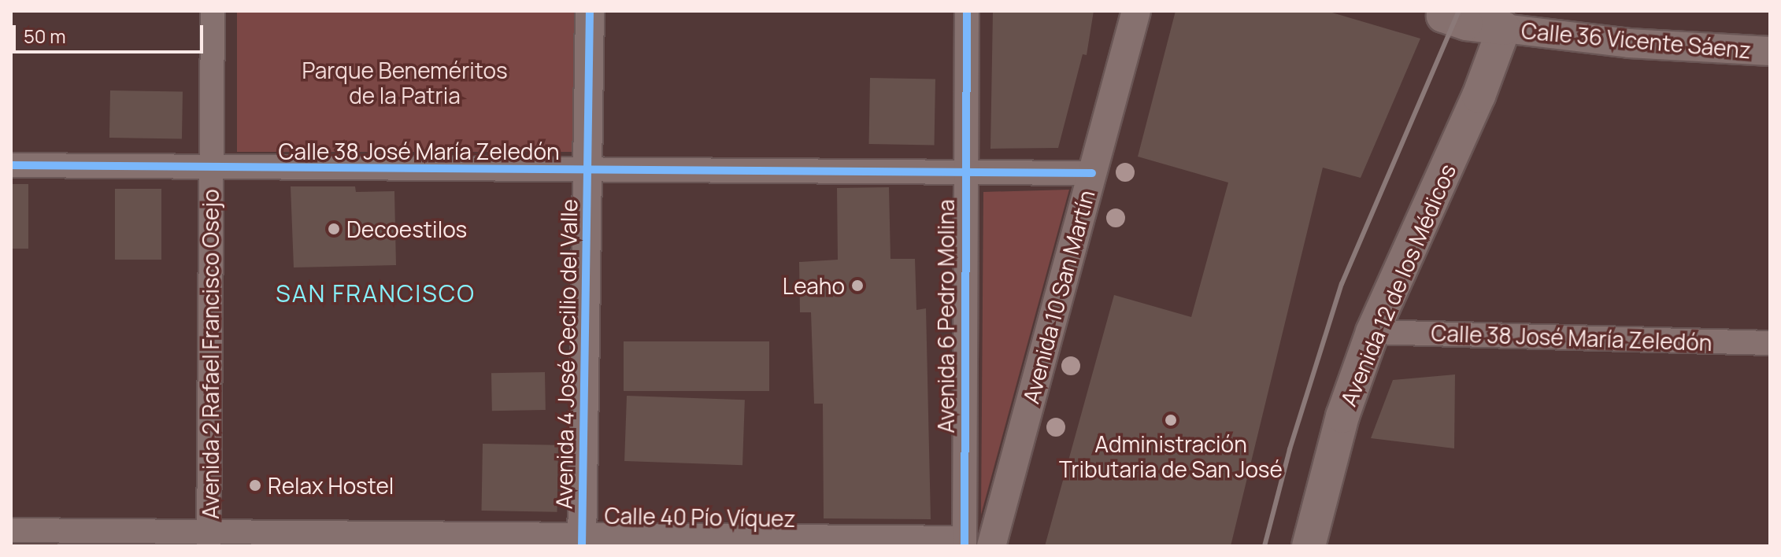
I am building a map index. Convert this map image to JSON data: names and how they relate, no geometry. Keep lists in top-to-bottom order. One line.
{"streets":{"main road":["Calle 36 Vicente Sáenz","Avenida 12 de los Médicos"],"street":["Calle 38 José María Zeledón","Avenida 10 San Martín","Avenida 6 Pedro Molina","Avenida 2 Rafael Francisco Osejo","Avenida 4 José Cecilio del Valle","Calle 40 Pío Víquez"]},"crossings":[["Calle 36 Vicente Sáenz","Avenida 12 de los Médicos"],["Calle 38 José María Zeledón","Avenida 12 de los Médicos"],["Calle 38 José María Zeledón","Avenida 10 San Martín"],["Calle 38 José María Zeledón","Avenida 6 Pedro Molina"],["Calle 38 José María Zeledón","Avenida 2 Rafael Francisco Osejo"],["Calle 38 José María Zeledón","Avenida 4 José Cecilio del Valle"],["Avenida 6 Pedro Molina","Calle 40 Pío Víquez"],["Avenida 2 Rafael Francisco Osejo","Calle 40 Pío Víquez"],["Avenida 4 José Cecilio del Valle","Calle 40 Pío Víquez"]],"districts":["SAN FRANCISCO"],"parks":["Parque Beneméritos de la Patria"],"places":["Decoestilos","Leaho","Administración Tributaria de San José","Relax Hostel"],"scale_bar":"50 m"}
